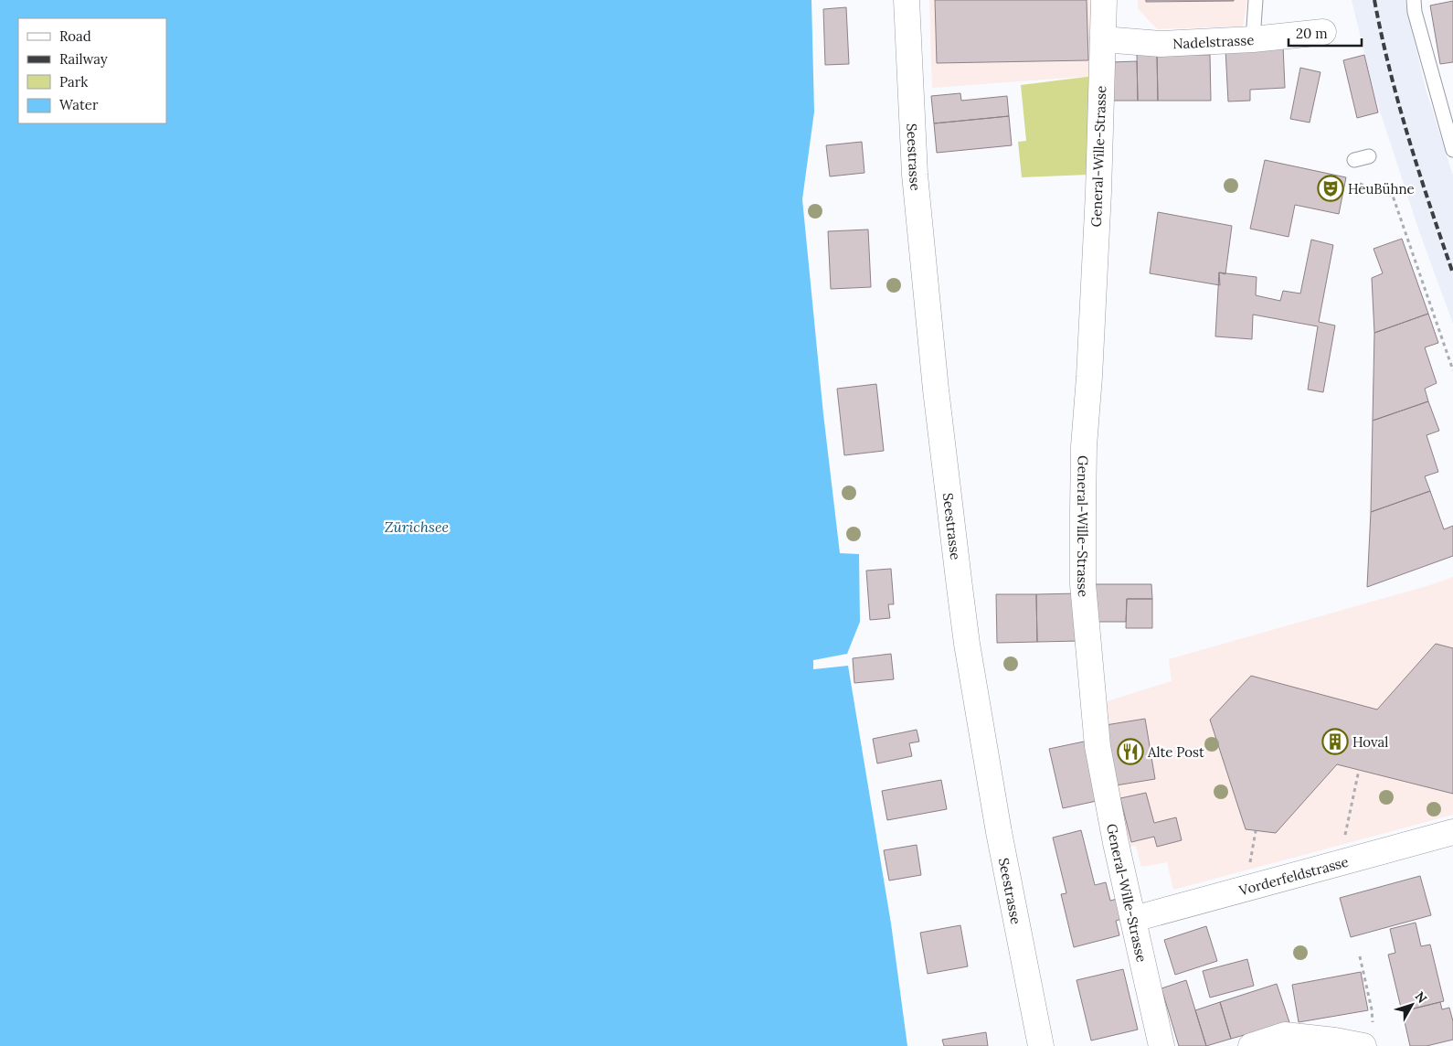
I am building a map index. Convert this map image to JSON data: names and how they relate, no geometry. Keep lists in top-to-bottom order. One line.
{"streets":{"street":["Nadelstrasse","General-Wille-Strasse","Seestrasse","Vorderfeldstrasse"]},"crossings":[["Nadelstrasse","General-Wille-Strasse"],["General-Wille-Strasse","Vorderfeldstrasse"]],"water":["Zürichsee"],"places":{"theatre":["HeuBühne"],"building":["Hoval"],"restaurant":["Alte Post"]},"legend":["Road","Railway","Park","Water"],"scale_bar":"20 m","north":"top right"}
